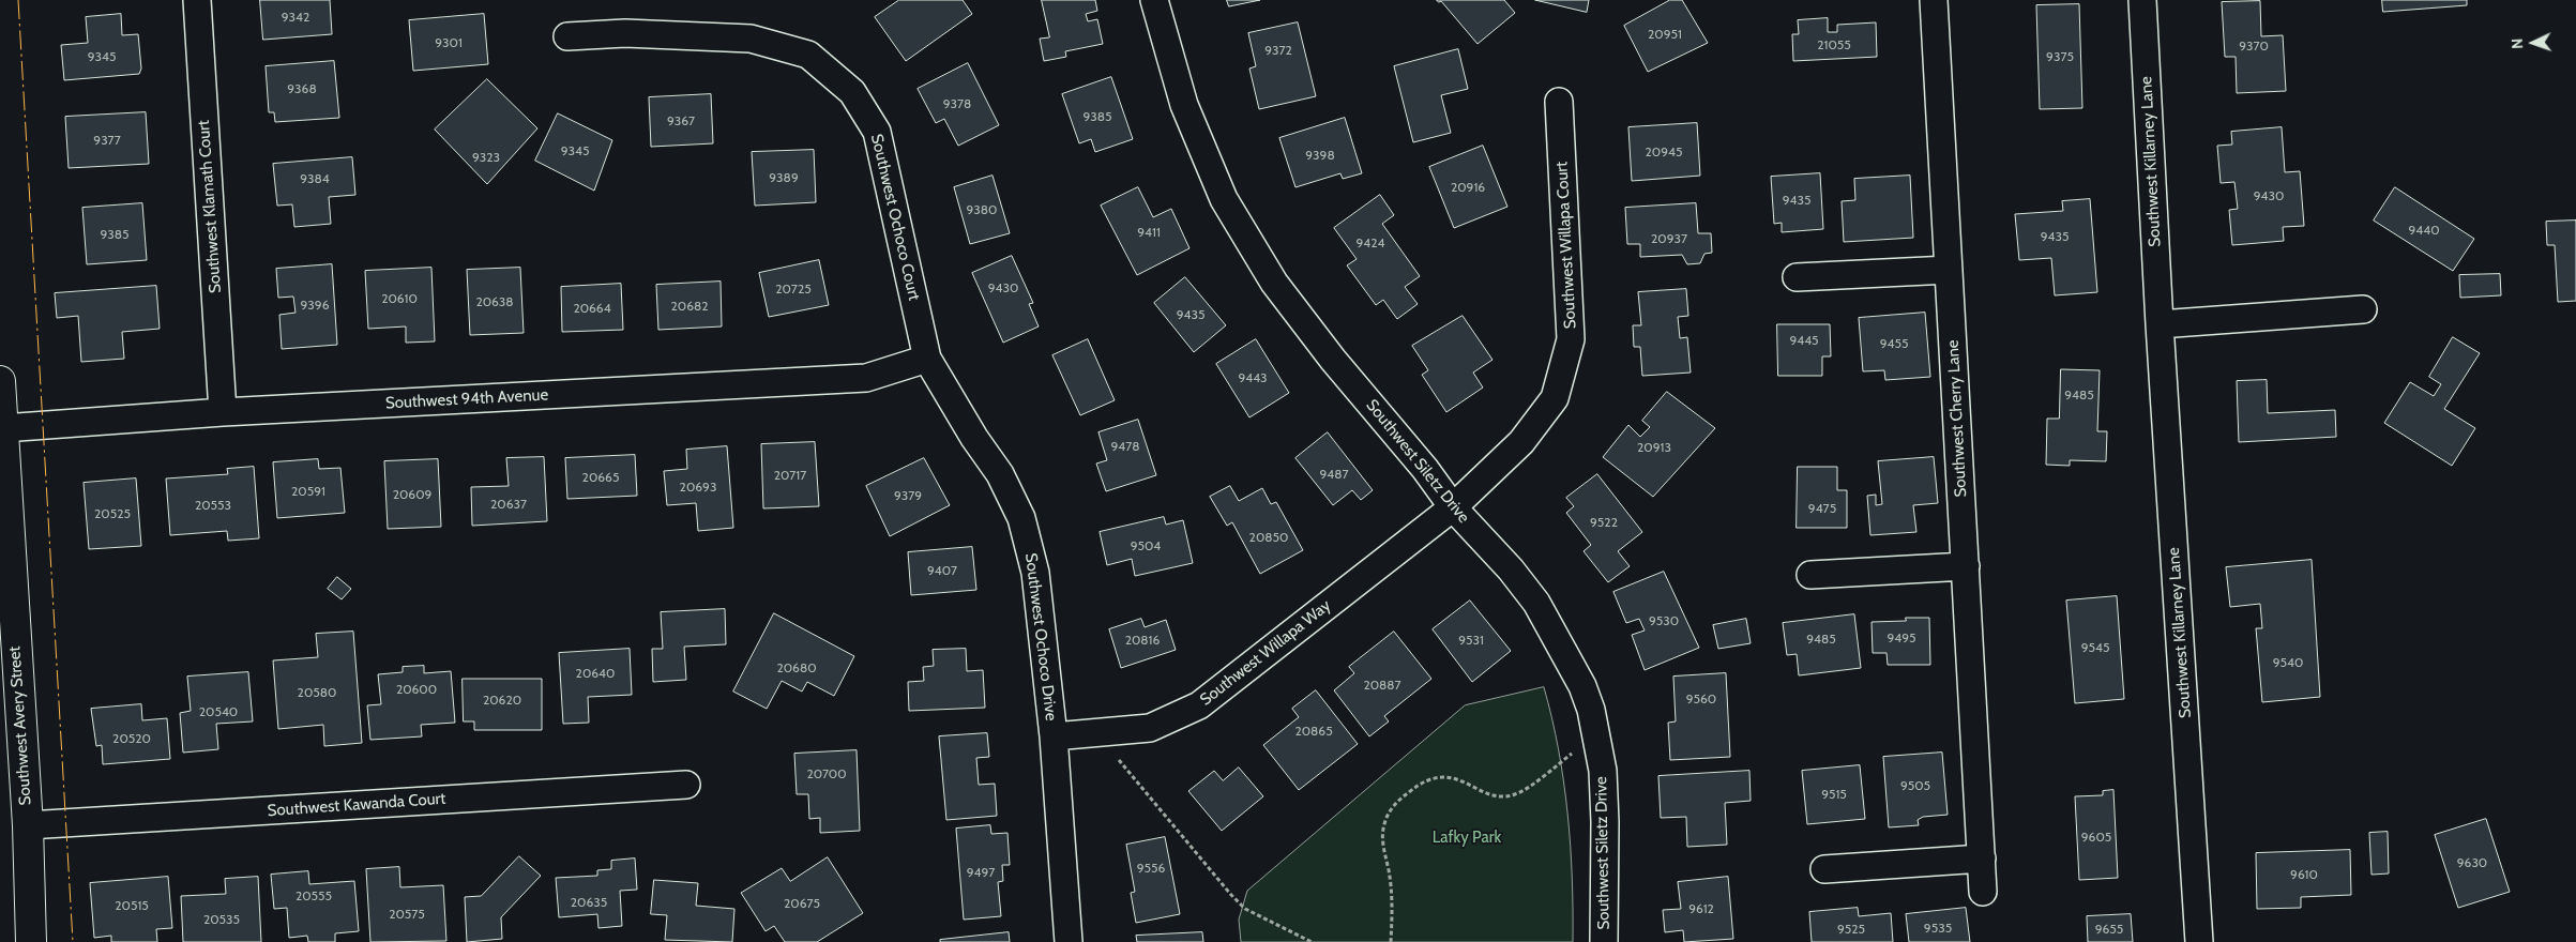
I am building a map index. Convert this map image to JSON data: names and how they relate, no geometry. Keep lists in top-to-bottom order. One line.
{"streets":{"main road":["Southwest Avery Street"],"street":["Southwest Killarney Lane","Southwest Klamath Court","Southwest Ochoco Court","Southwest Willapa Court","Southwest 94th Avenue","Southwest Cherry Lane","Southwest Siletz Drive","Southwest Ochoco Drive","Southwest Willapa Way","Southwest Kawanda Court"]},"crossings":[["Southwest Klamath Court","Southwest 94th Avenue"],["Southwest Ochoco Court","Southwest 94th Avenue"],["Southwest Ochoco Court","Southwest Ochoco Drive"],["Southwest Willapa Court","Southwest Siletz Drive"],["Southwest Willapa Court","Southwest Willapa Way"],["Southwest 94th Avenue","Southwest Ochoco Drive"],["Southwest 94th Avenue","Southwest Avery Street"],["Southwest Siletz Drive","Southwest Willapa Way"],["Southwest Ochoco Drive","Southwest Willapa Way"],["Southwest Avery Street","Southwest Kawanda Court"]],"parks":["Lafky Park"],"house_numbers":["9342","20951","9301","21055","9370","9372","9345","9375","9368","9378","9385","9367","9377","9345","20945","9398","9323","9389","9384","20916","9430","9435","9380","9440","9411","9385","9435","20937","9424","9430","20725","20610","20638","9396","20682","20664","9435","9445","9455","9443","9485","9478","20913","9487","20717","20665","20693","20591","20609","9379","20637","20553","9475","20525","9522","20850","9504","9407","9530","9495","9485","20816","9531","9545","9540","20680","20640","20887","20600","20580","9560","20620","20540","20865","20520","20700","9505","9515","9605","9630","9556","9497","9610","20555","20635","20675","20515","9612","20575","20535","9535","9525","9655"],"north":"left"}
